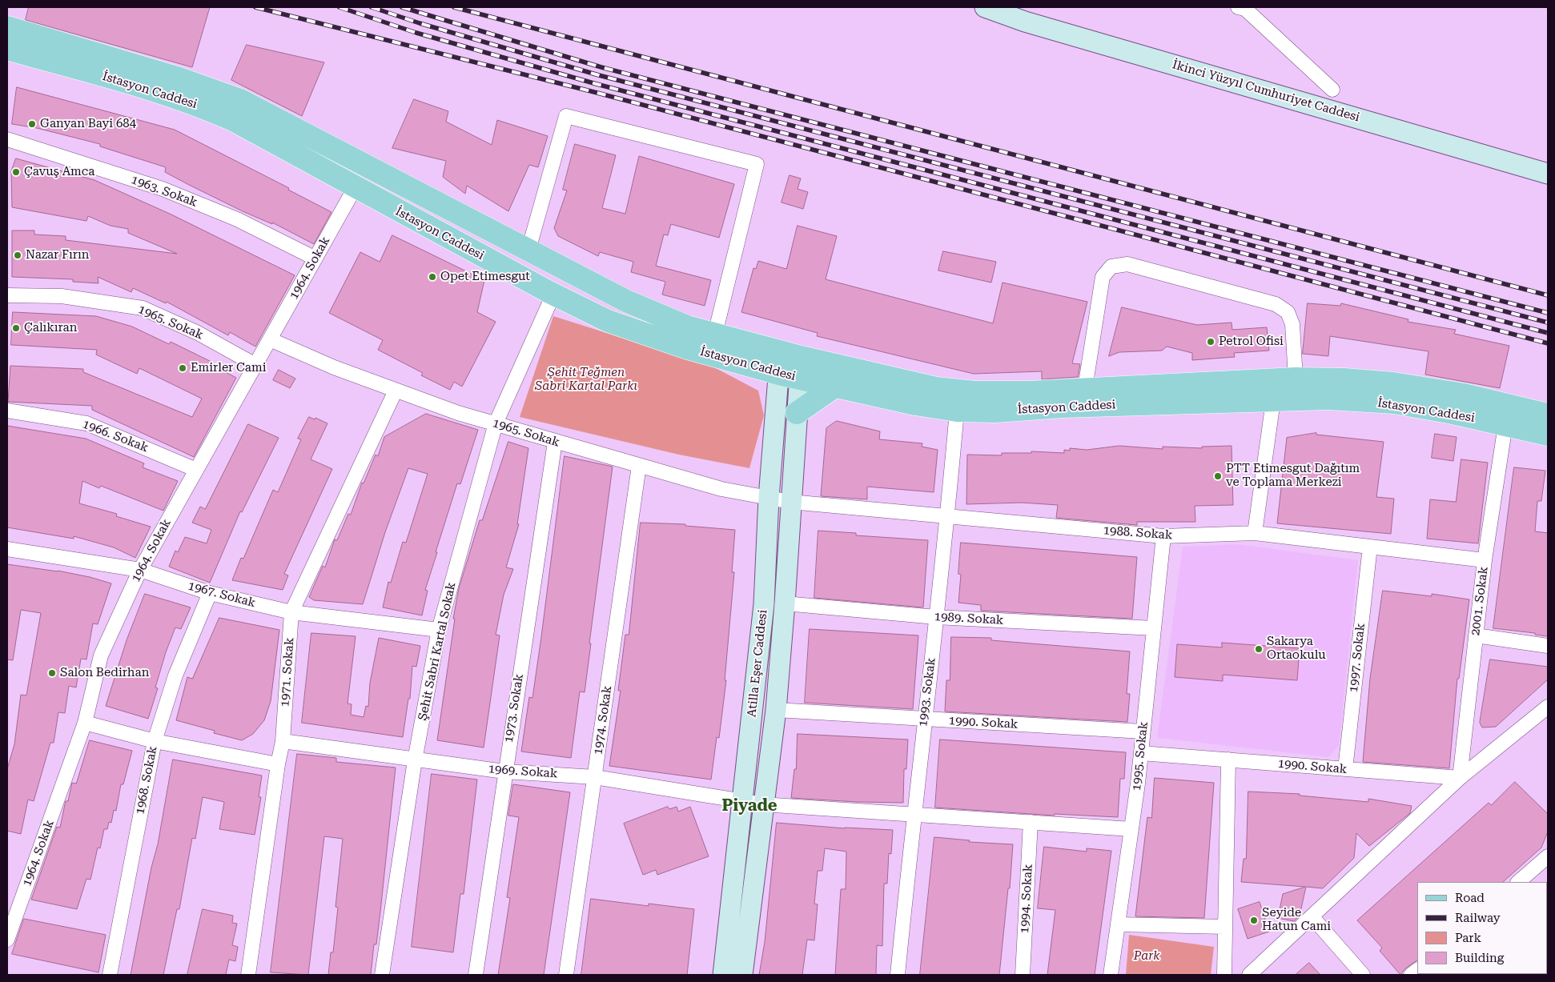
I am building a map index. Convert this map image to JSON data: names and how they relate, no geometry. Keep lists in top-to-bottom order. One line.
{"streets":{"main road":["İstasyon Caddesi","İkinci Yüzyıl Cumhuriyet Caddesi","Atilla Eşer Caddesi"],"street":["1963. Sokak","1964. Sokak","1965. Sokak","1966. Sokak","1988. Sokak","1967. Sokak","2001. Sokak","1989. Sokak","Şehit Sabri Kartal Sokak","1997. Sokak","1971. Sokak","1993. Sokak","1973. Sokak","1974. Sokak","1990. Sokak","1995. Sokak","1969. Sokak","1968. Sokak","1994. Sokak"]},"crossings":[["İstasyon Caddesi","1964. Sokak"],["İstasyon Caddesi","2001. Sokak"],["İstasyon Caddesi","Şehit Sabri Kartal Sokak"],["İstasyon Caddesi","Atilla Eşer Caddesi"],["İstasyon Caddesi","1993. Sokak"],["1963. Sokak","1964. Sokak"],["1964. Sokak","1965. Sokak"],["1964. Sokak","1966. Sokak"],["1964. Sokak","1967. Sokak"],["1965. Sokak","1988. Sokak"],["1965. Sokak","Şehit Sabri Kartal Sokak"],["1965. Sokak","Atilla Eşer Caddesi"],["1965. Sokak","1971. Sokak"],["1965. Sokak","1973. Sokak"],["1965. Sokak","1974. Sokak"],["1988. Sokak","2001. Sokak"],["1988. Sokak","1997. Sokak"],["1988. Sokak","Atilla Eşer Caddesi"],["1988. Sokak","1993. Sokak"],["1988. Sokak","1995. Sokak"],["1967. Sokak","Şehit Sabri Kartal Sokak"],["1967. Sokak","1971. Sokak"],["1967. Sokak","1968. Sokak"],["2001. Sokak","1990. Sokak"],["1989. Sokak","Atilla Eşer Caddesi"],["1989. Sokak","1993. Sokak"],["1989. Sokak","1995. Sokak"],["Şehit Sabri Kartal Sokak","1969. Sokak"],["1997. Sokak","1990. Sokak"],["Atilla Eşer Caddesi","1990. Sokak"],["Atilla Eşer Caddesi","1969. Sokak"],["1971. Sokak","1969. Sokak"],["1993. Sokak","1990. Sokak"],["1993. Sokak","1969. Sokak"],["1973. Sokak","1969. Sokak"],["1974. Sokak","1969. Sokak"],["1990. Sokak","1995. Sokak"],["1995. Sokak","1969. Sokak"],["1969. Sokak","1994. Sokak"]],"districts":["Piyade"],"parks":["Şehit Teğmen Sabri Kartal Parkı","Park"],"places":["Ganyan Bayi 684","Çavuş Amca","Nazar Fırın","Opet Etimesgut","Çalıkıran","Petrol Ofisi","Emirler Cami","PTT Etimesgut Dağıtım ve Toplama Merkezi","Sakarya Ortaokulu","Salon Bedirhan","Seyide Hatun Cami"],"legend":["Road","Railway","Park","Building"]}
